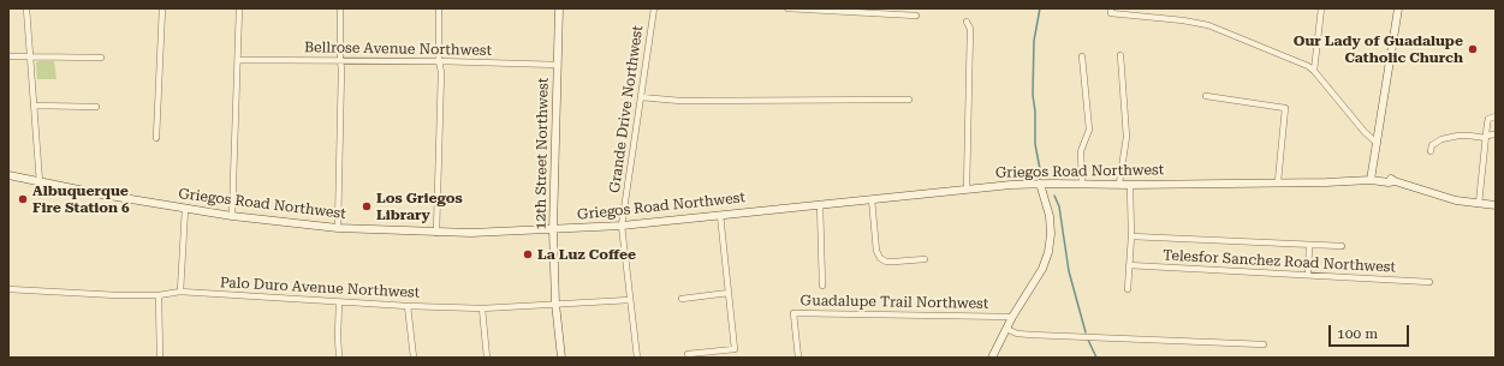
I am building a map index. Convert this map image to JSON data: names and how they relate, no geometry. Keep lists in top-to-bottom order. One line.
{"streets":{"main road":["12th Street Northwest","Griegos Road Northwest"],"street":["Bellrose Avenue Northwest","Grande Drive Northwest","Telesfor Sanchez Road Northwest","Palo Duro Avenue Northwest","Guadalupe Trail Northwest"]},"crossings":[["Bellrose Avenue Northwest","12th Street Northwest"],["Grande Drive Northwest","Griegos Road Northwest"],["Grande Drive Northwest","Palo Duro Avenue Northwest"],["12th Street Northwest","Griegos Road Northwest"],["12th Street Northwest","Palo Duro Avenue Northwest"]],"places":["Our Lady of Guadalupe Catholic Church","Albuquerque Fire Station 6","Los Griegos Library","La Luz Coffee"],"scale_bar":"100 m"}
